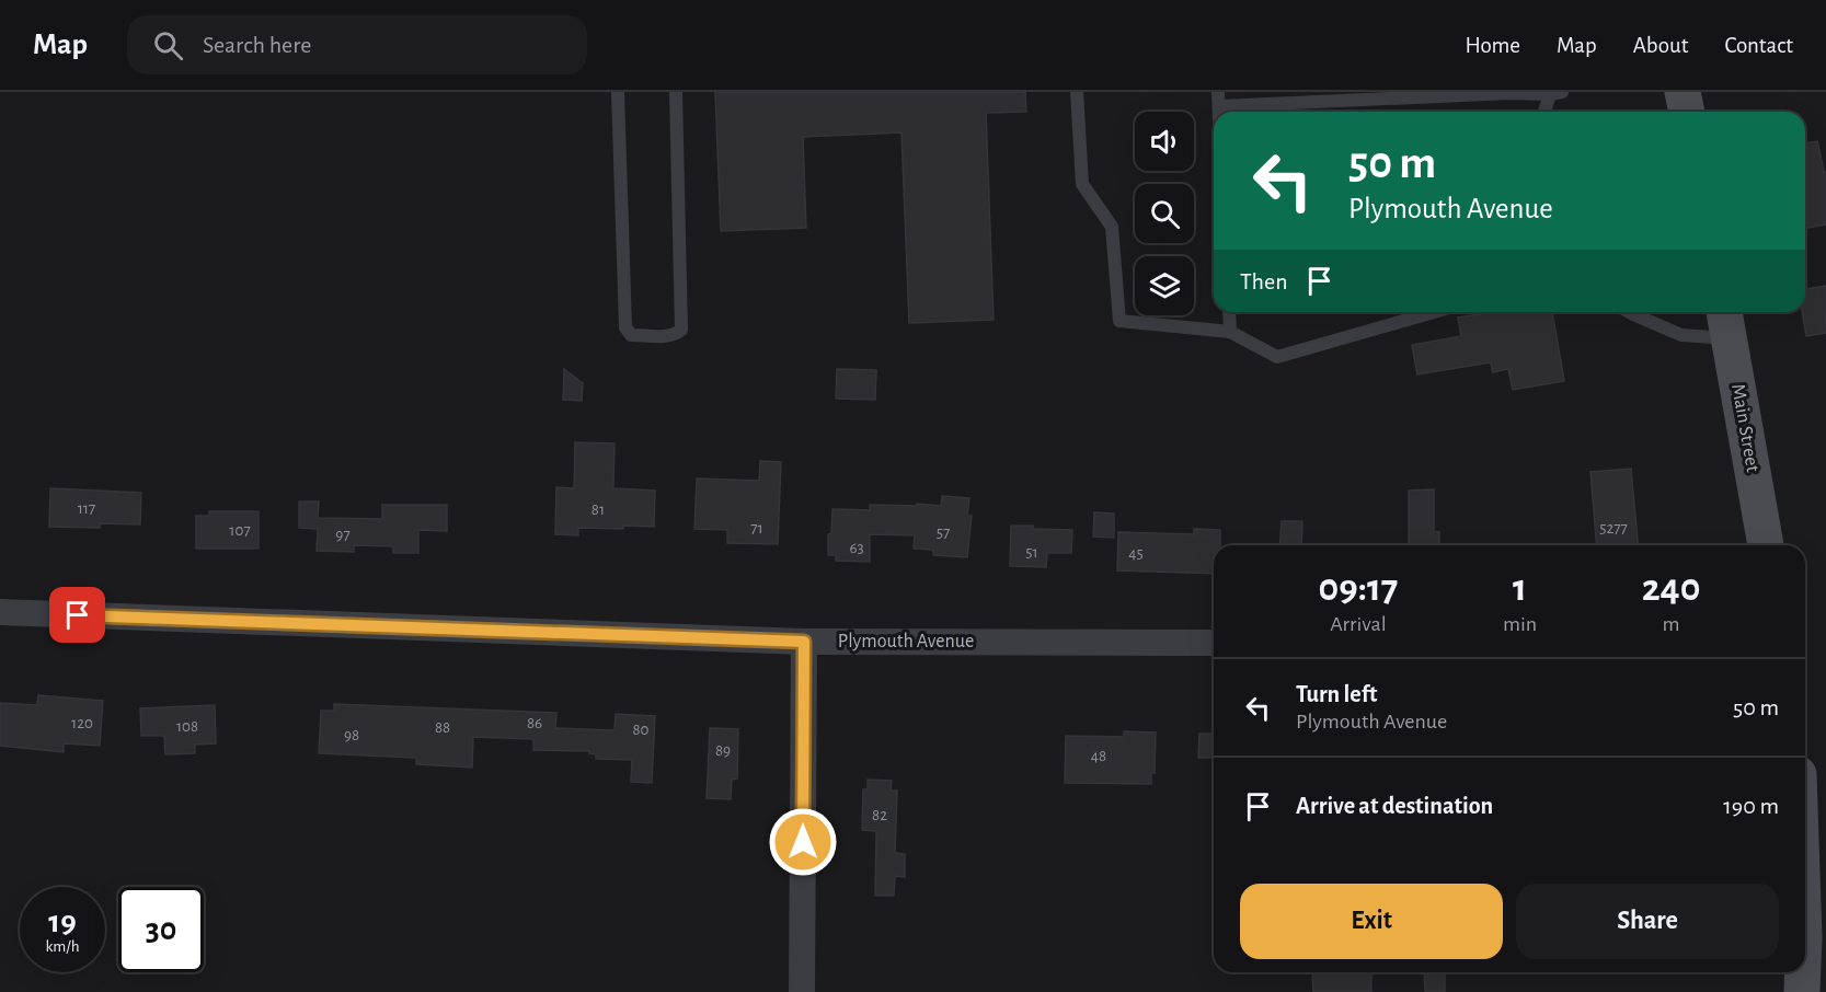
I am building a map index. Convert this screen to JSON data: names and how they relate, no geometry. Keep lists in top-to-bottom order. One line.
{"streets":{"main road":["Main Street"],"street":["Plymouth Avenue"]},"house_numbers":["117","81","71","5277","107","57","97","63","51","45","120","86","108","88","80","98","89","48","82"],"page":{"header":"Map","search":"Search here","nav":["Home","Map","About","Contact"],"turn":["50 m","Plymouth Avenue"],"then":"Then","eta":["09:17","Arrival","1","min","240","m"],"list":[{"name":"Turn left","note":"Plymouth Avenue","value":"50 m"},{"name":"Arrive at destination","value":"190 m"}],"buttons":["Exit","Share"],"speed":"19 km/h","limit":"30"}}
